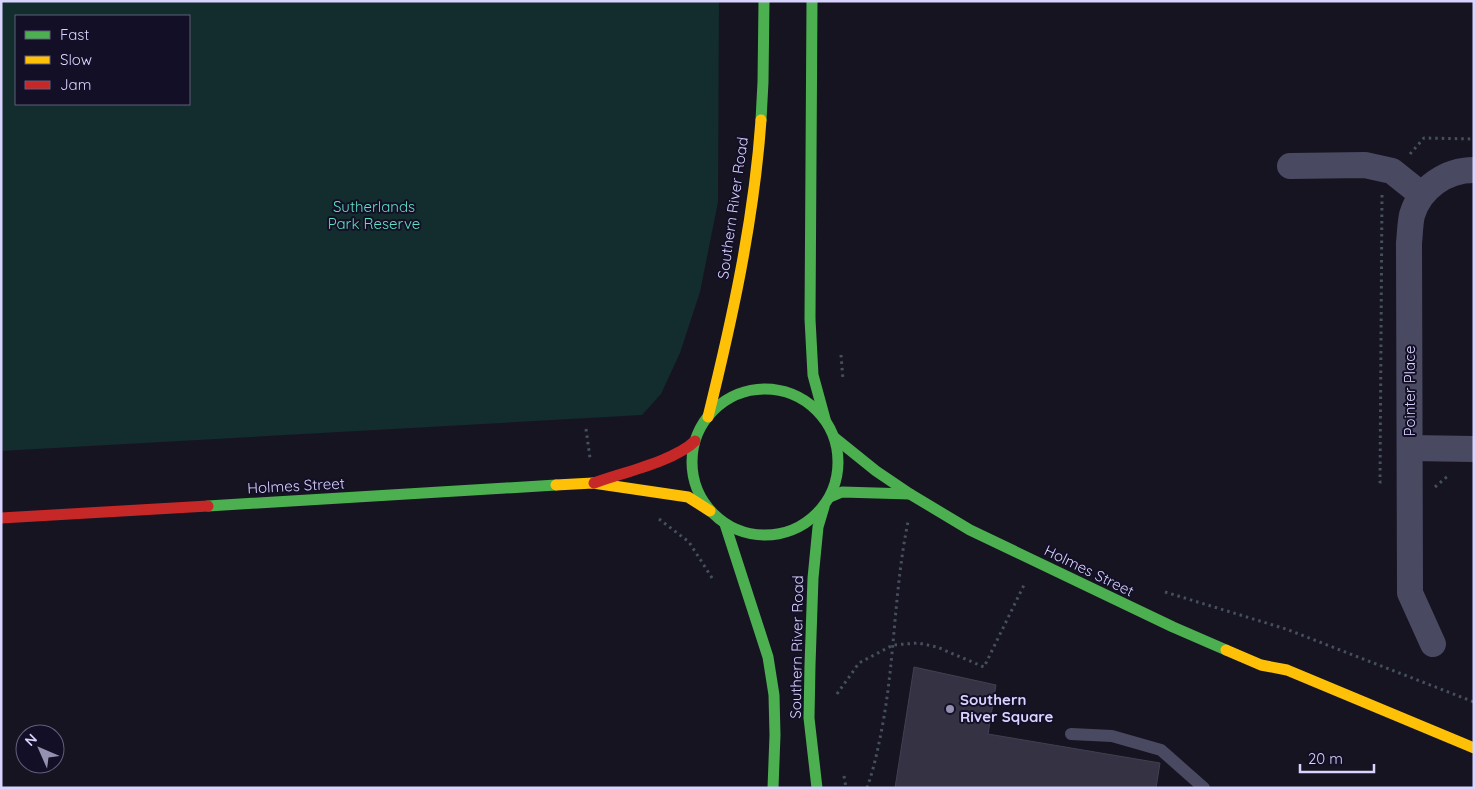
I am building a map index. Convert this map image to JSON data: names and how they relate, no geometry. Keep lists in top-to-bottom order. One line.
{"streets":{"main road":["Southern River Road","Holmes Street"],"street":["Pointer Place"]},"crossings":[["Southern River Road","Holmes Street"]],"parks":["Sutherlands Park Reserve"],"places":["Southern River Square"],"legend":["Fast","Slow","Jam"],"scale_bar":"20 m","north":"top left"}
